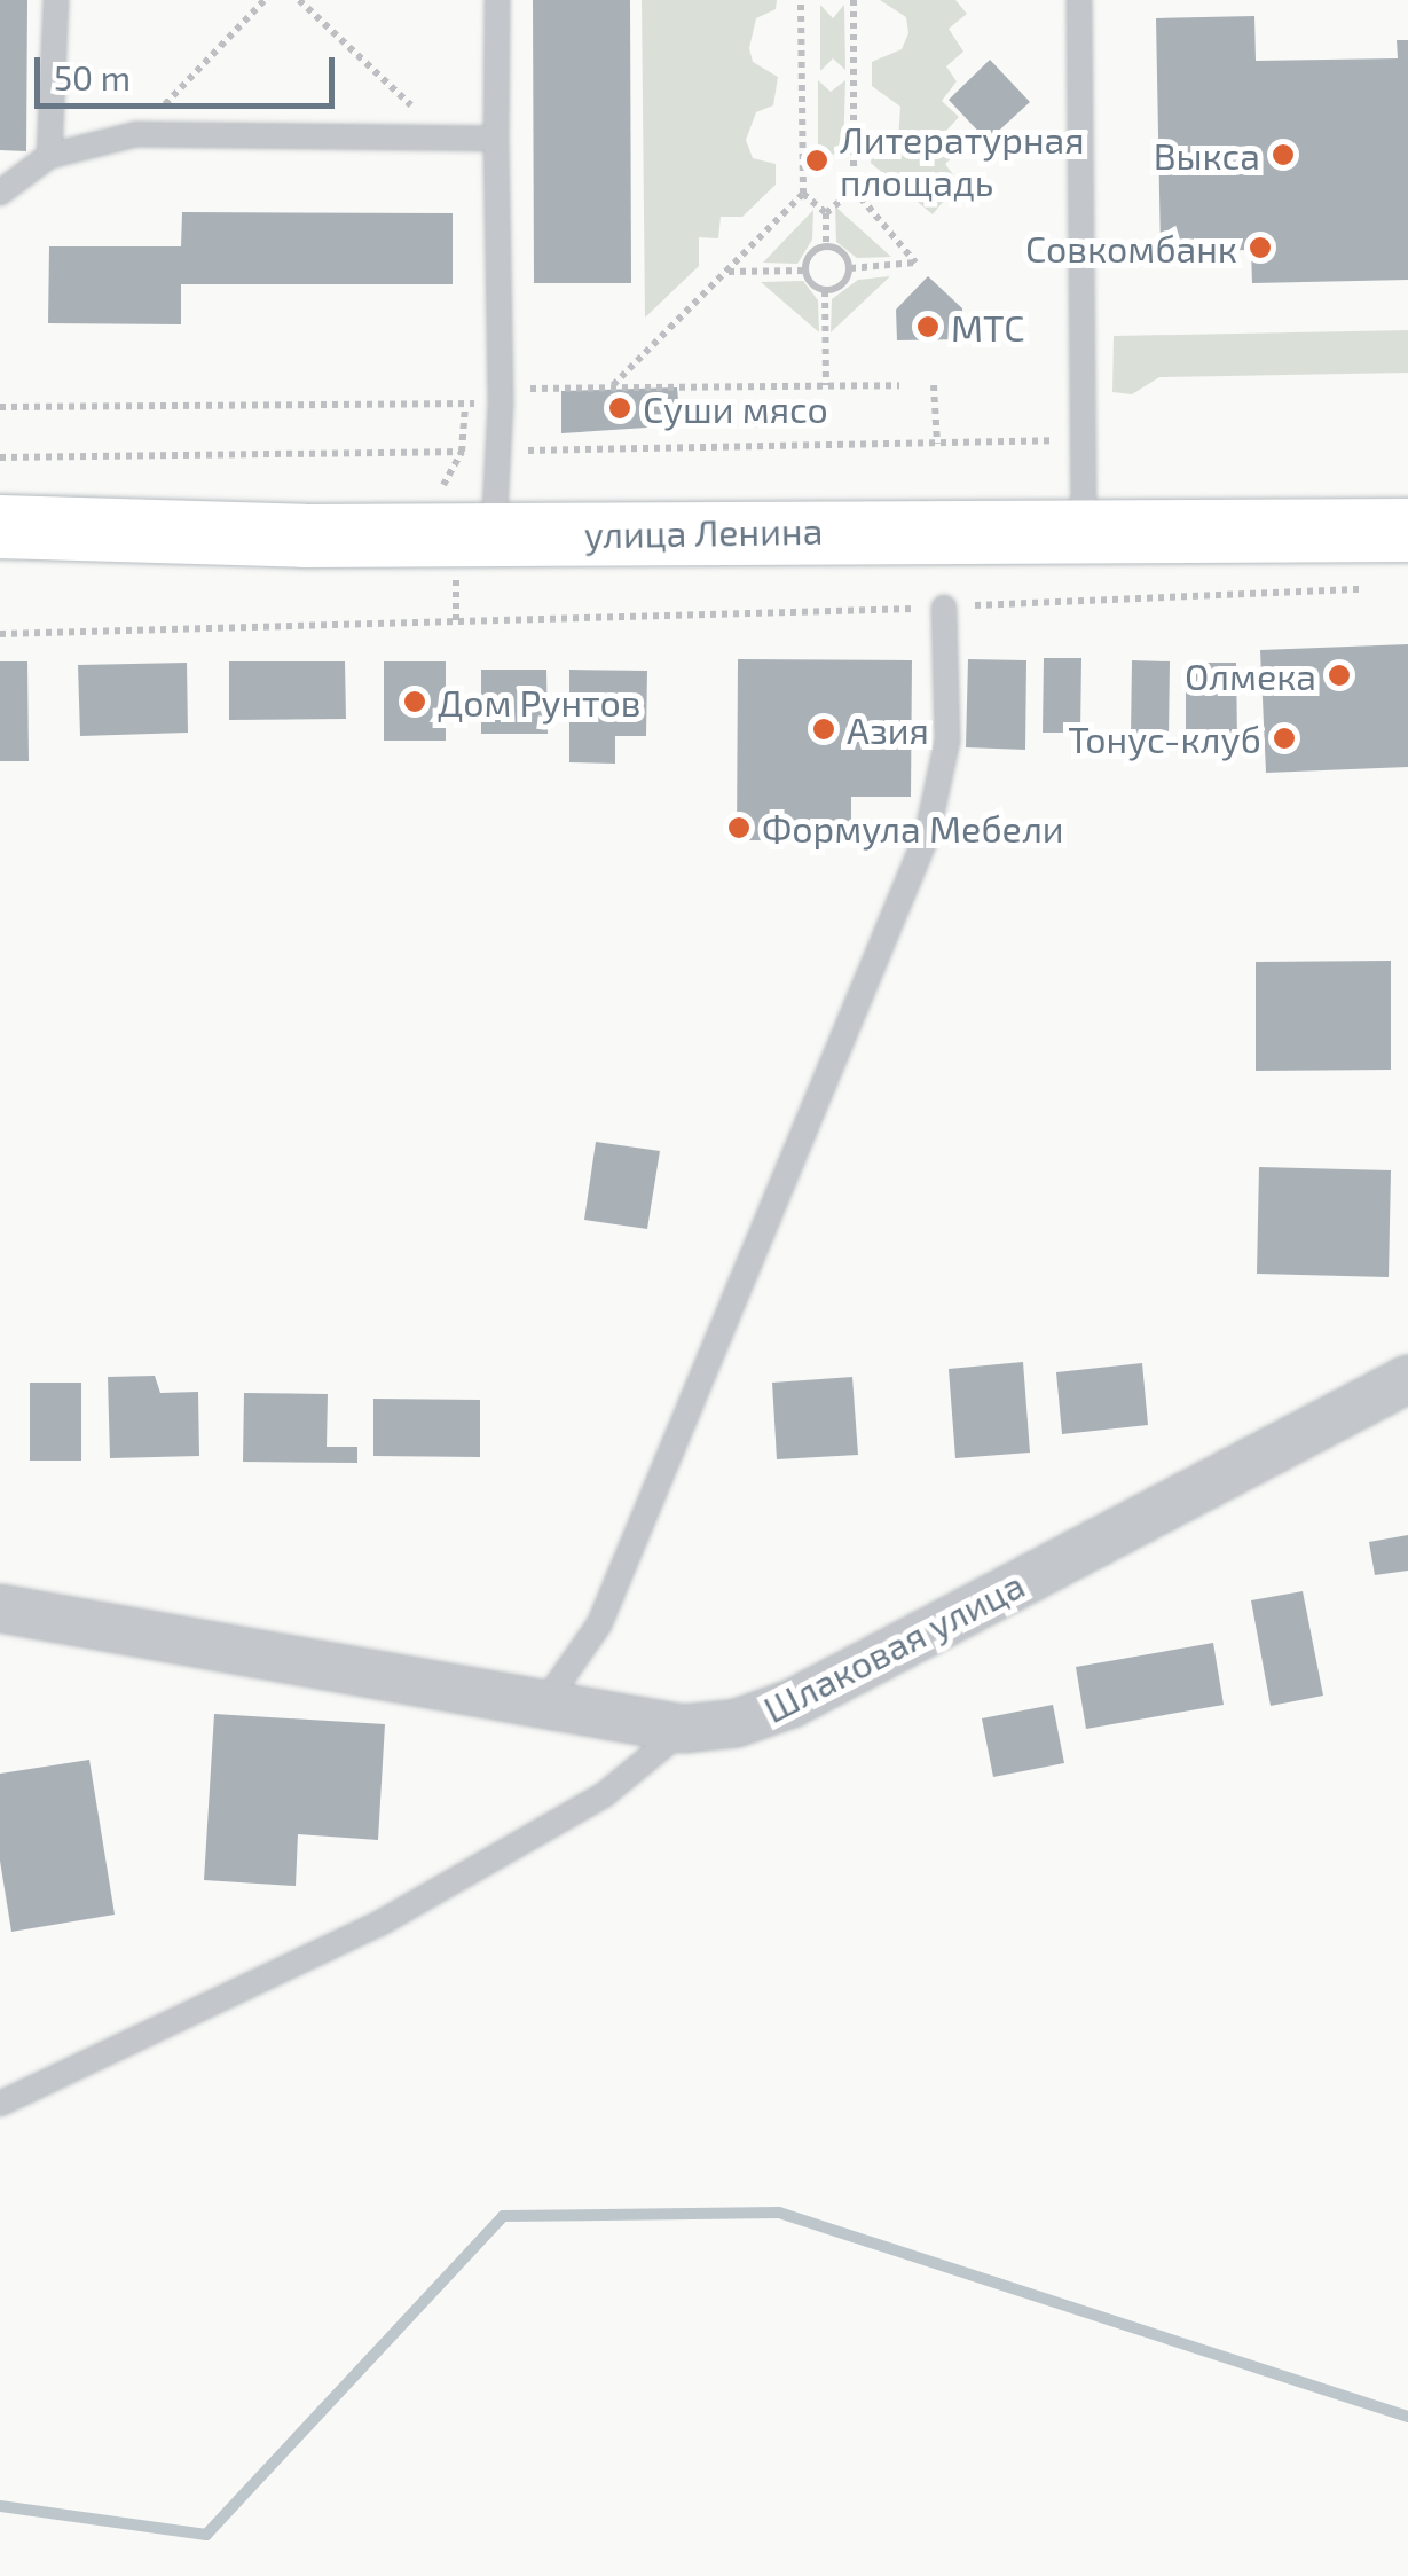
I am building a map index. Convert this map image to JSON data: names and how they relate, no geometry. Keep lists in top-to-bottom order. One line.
{"streets":{"main road":["улица Ленина"],"street":["Шлаковая улица"]},"places":["Выкса","Литературная площадь","Совкомбанк","МТС","Суши мясо","Олмека","Дом Рунтов","Азия","Тонус-клуб","Формула Мебели"],"scale_bar":"50 m"}
